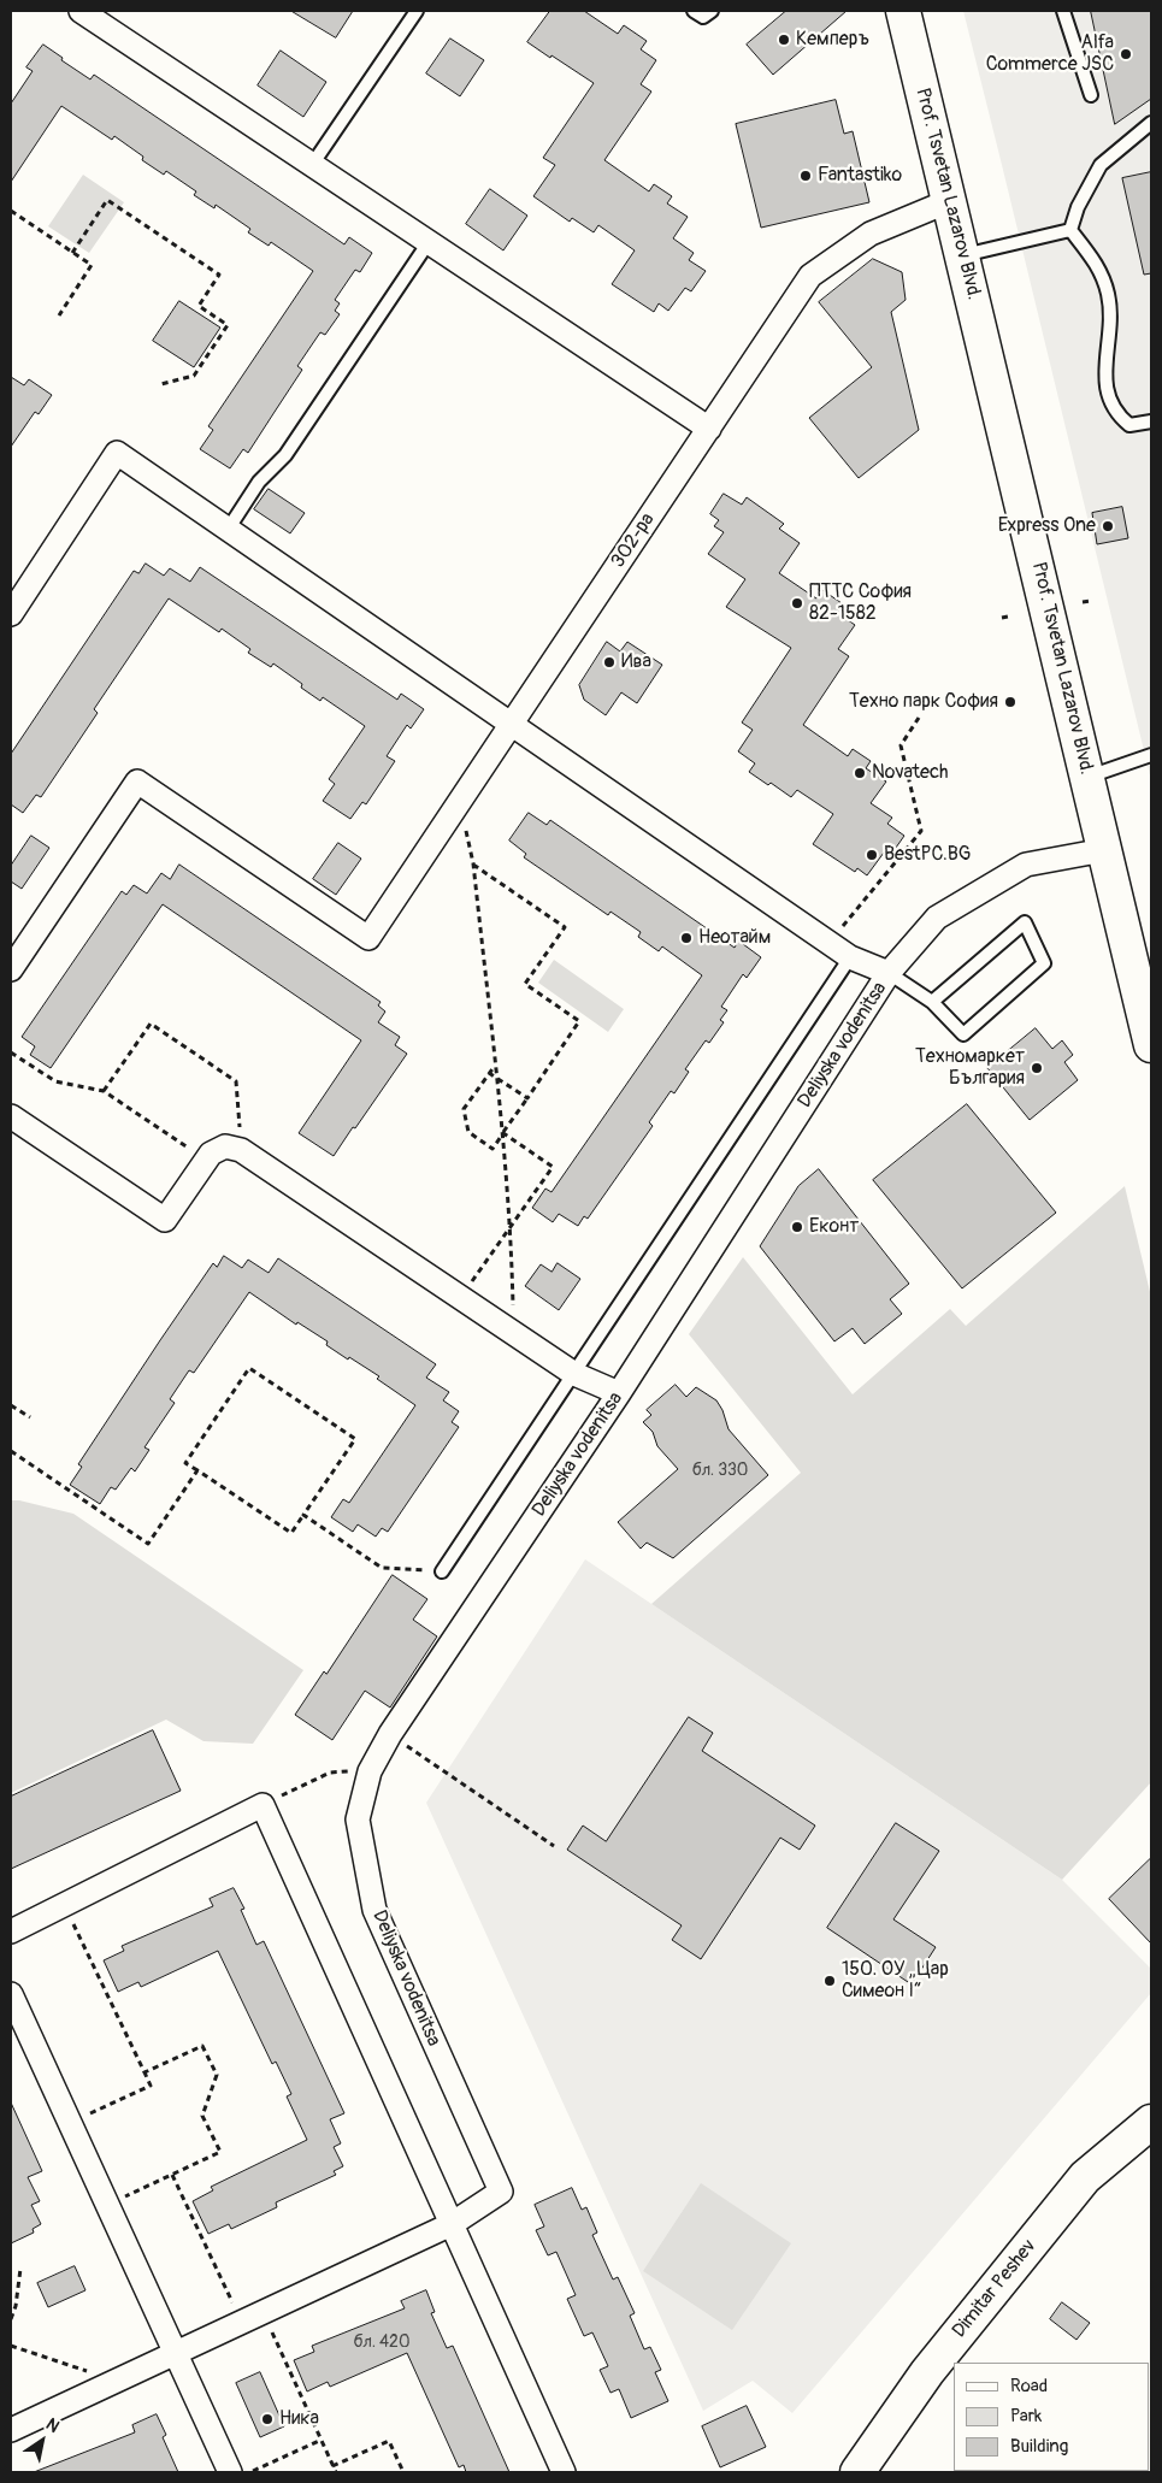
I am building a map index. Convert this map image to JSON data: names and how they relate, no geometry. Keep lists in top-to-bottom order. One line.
{"streets":{"main road":["Prof. Tsvetan Lazarov Blvd.","Dimitar Peshev"],"street":["302-ра","Deliyska vodenitsa"]},"crossings":[["Prof. Tsvetan Lazarov Blvd.","302-ра"],["Prof. Tsvetan Lazarov Blvd.","Deliyska vodenitsa"]],"places":["Кемперъ","Alfa Commerce JSC","Fantastiko","Express One","ПТТС София 82-1582","Ива","Техно парк София","Novatech","BestPC.BG","Неотайм","Техномаркет България","Еконт","150. ОУ „Цар Симеон I“","Ника"],"house_numbers":["бл. 330","бл. 420"],"legend":["Road","Park","Building"],"north":"top right"}
